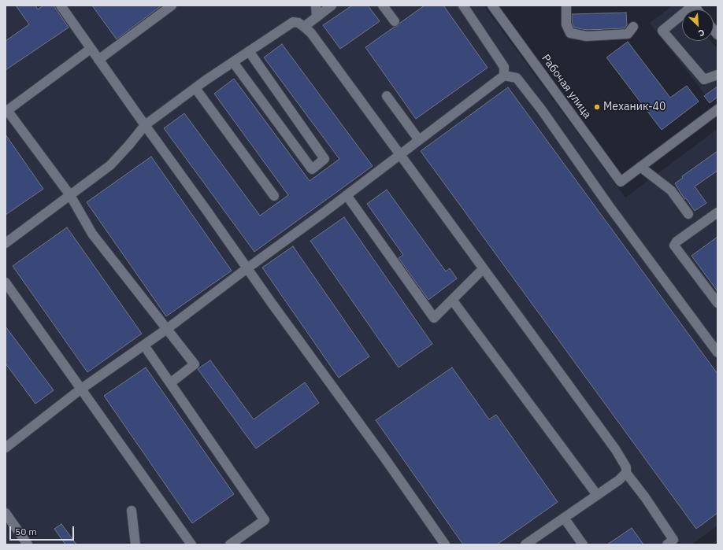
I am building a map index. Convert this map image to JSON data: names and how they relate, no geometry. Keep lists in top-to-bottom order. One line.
{"streets":{"street":["Рабочая улица"]},"places":["Механик-40"],"scale_bar":"50 m","north":"bottom right"}
